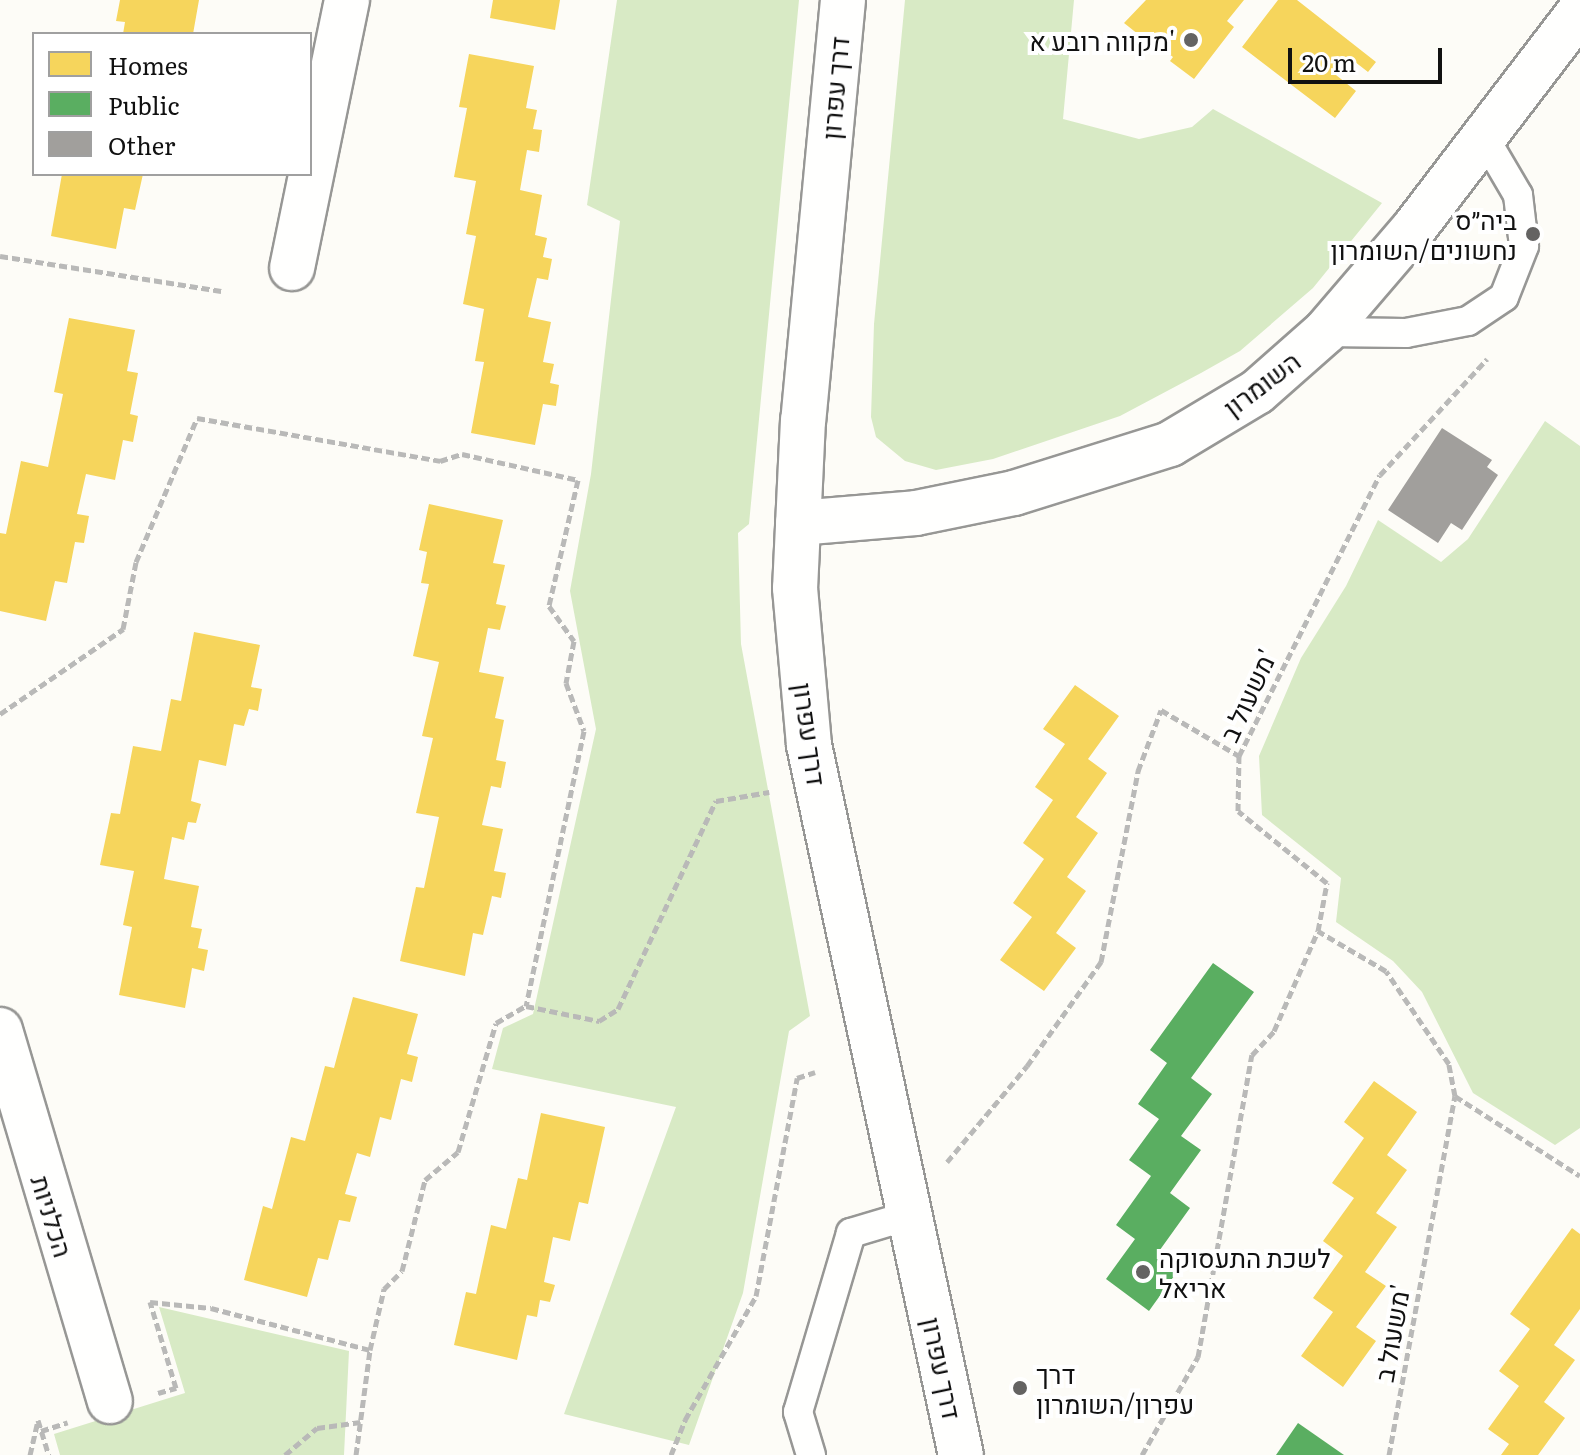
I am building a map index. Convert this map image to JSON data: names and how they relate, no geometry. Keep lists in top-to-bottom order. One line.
{"streets":{"street":["דרך עפרון","השומרון","הכלניות"],"path":["משעול ב'"]},"crossings":[["דרך עפרון","השומרון"]],"places":["מקווה רובע א'","ביה״ס נחשונים/השומרון","לשכת התעסוקה אריאל","דרך עפרון/השומרון"],"legend":["Homes","Public","Other"],"scale_bar":"20 m"}
